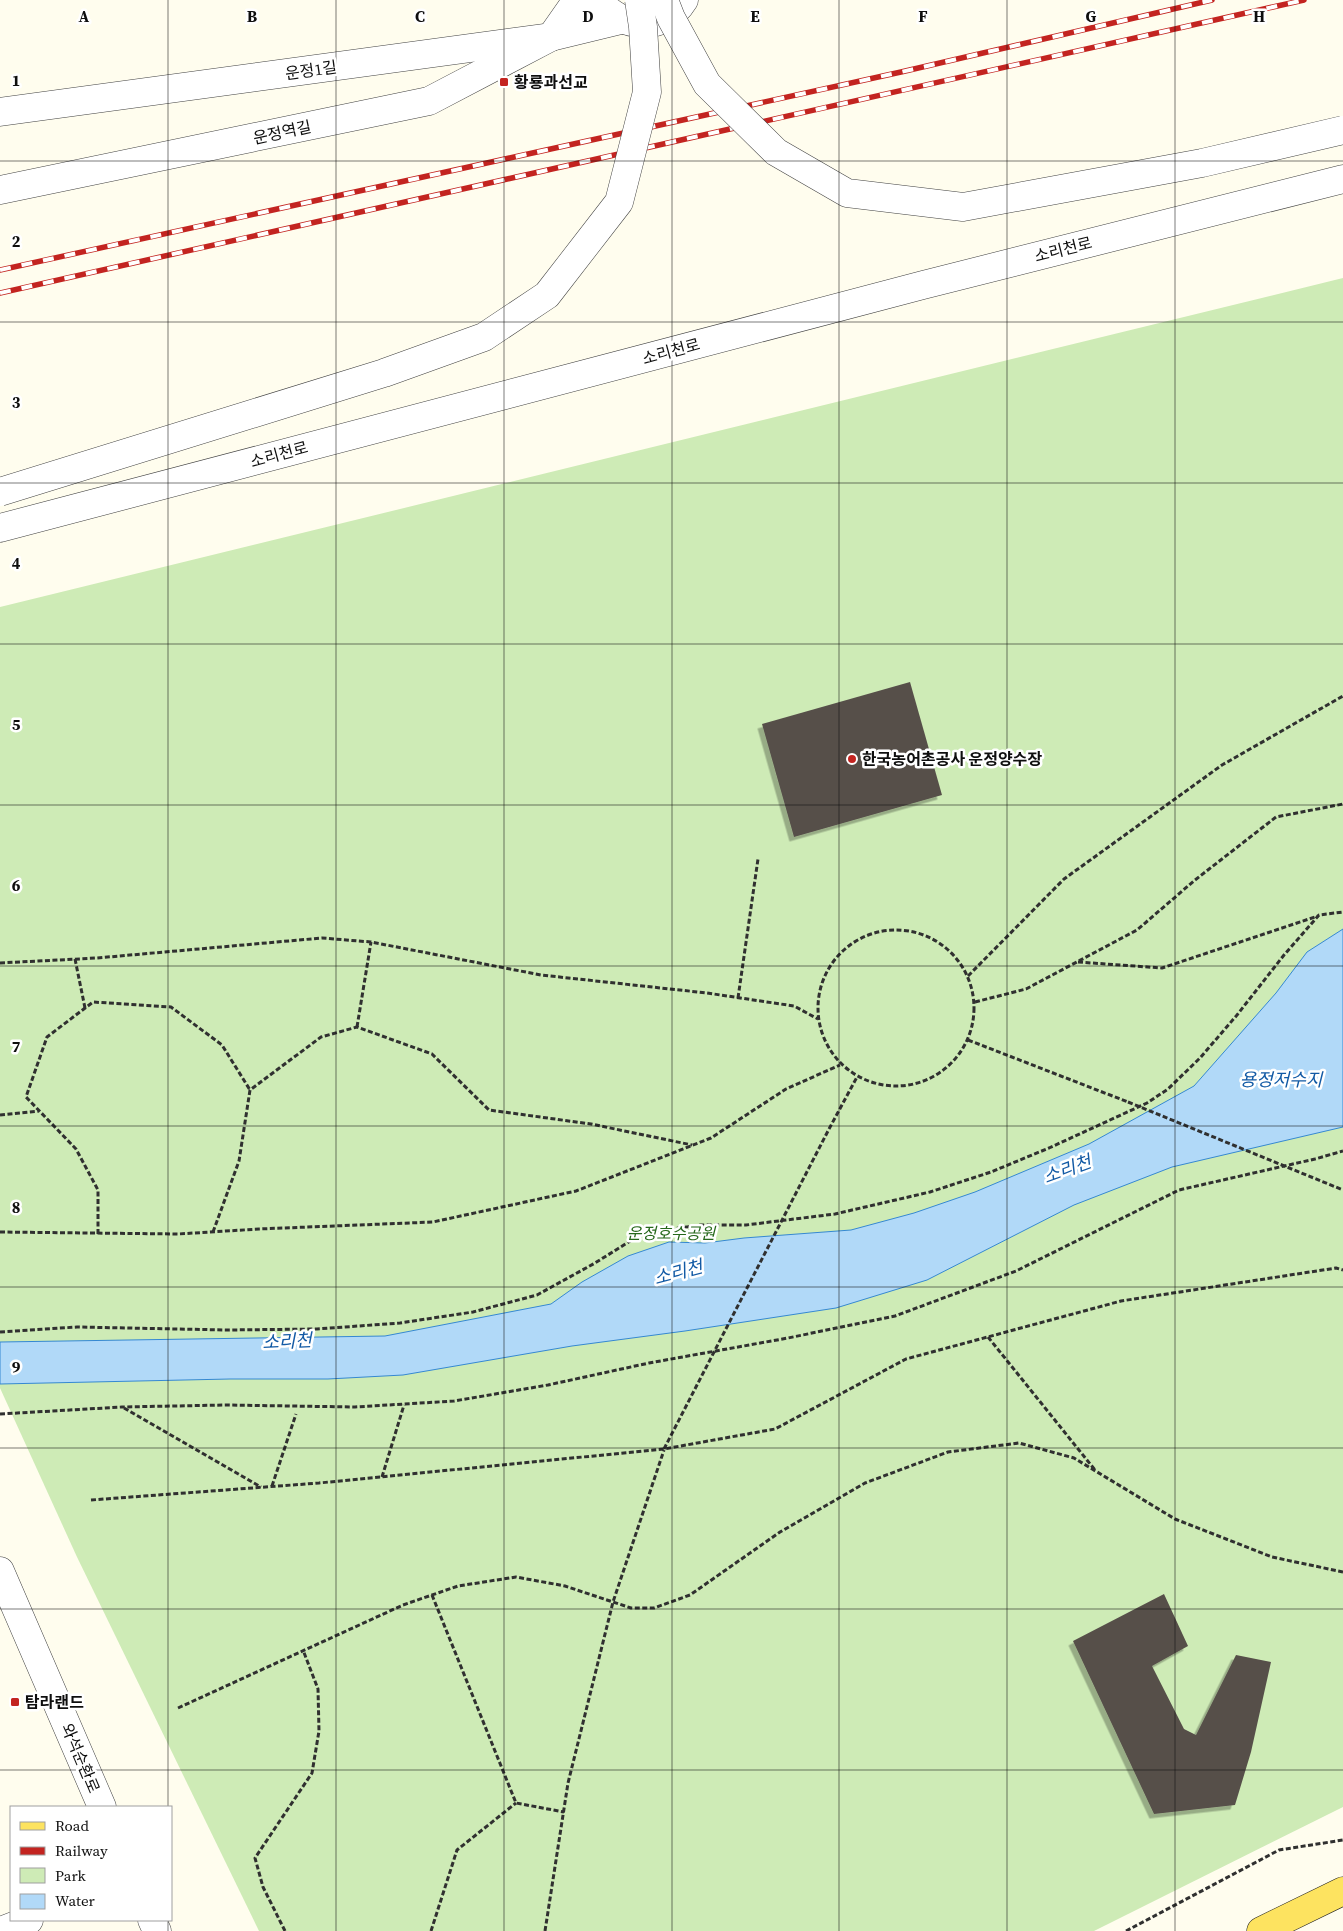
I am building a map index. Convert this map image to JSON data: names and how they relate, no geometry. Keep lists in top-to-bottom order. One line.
{"streets":{"street":["운정1길","운정역길","소리천로","와석순환로"]},"crossings":[["운정1길","운정역길"]],"water":["용정저수지","소리천"],"parks":["운정호수공원"],"places":{"transit":["황룡과선교","탐라랜드"],"other":["한국농어촌공사 운정양수장"]},"legend":["Road","Railway","Park","Water"],"grid":{"columns":["A","B","C","D","E","F","G","H"],"rows":["1","2","3","4","5","6","7","8","9"]}}
